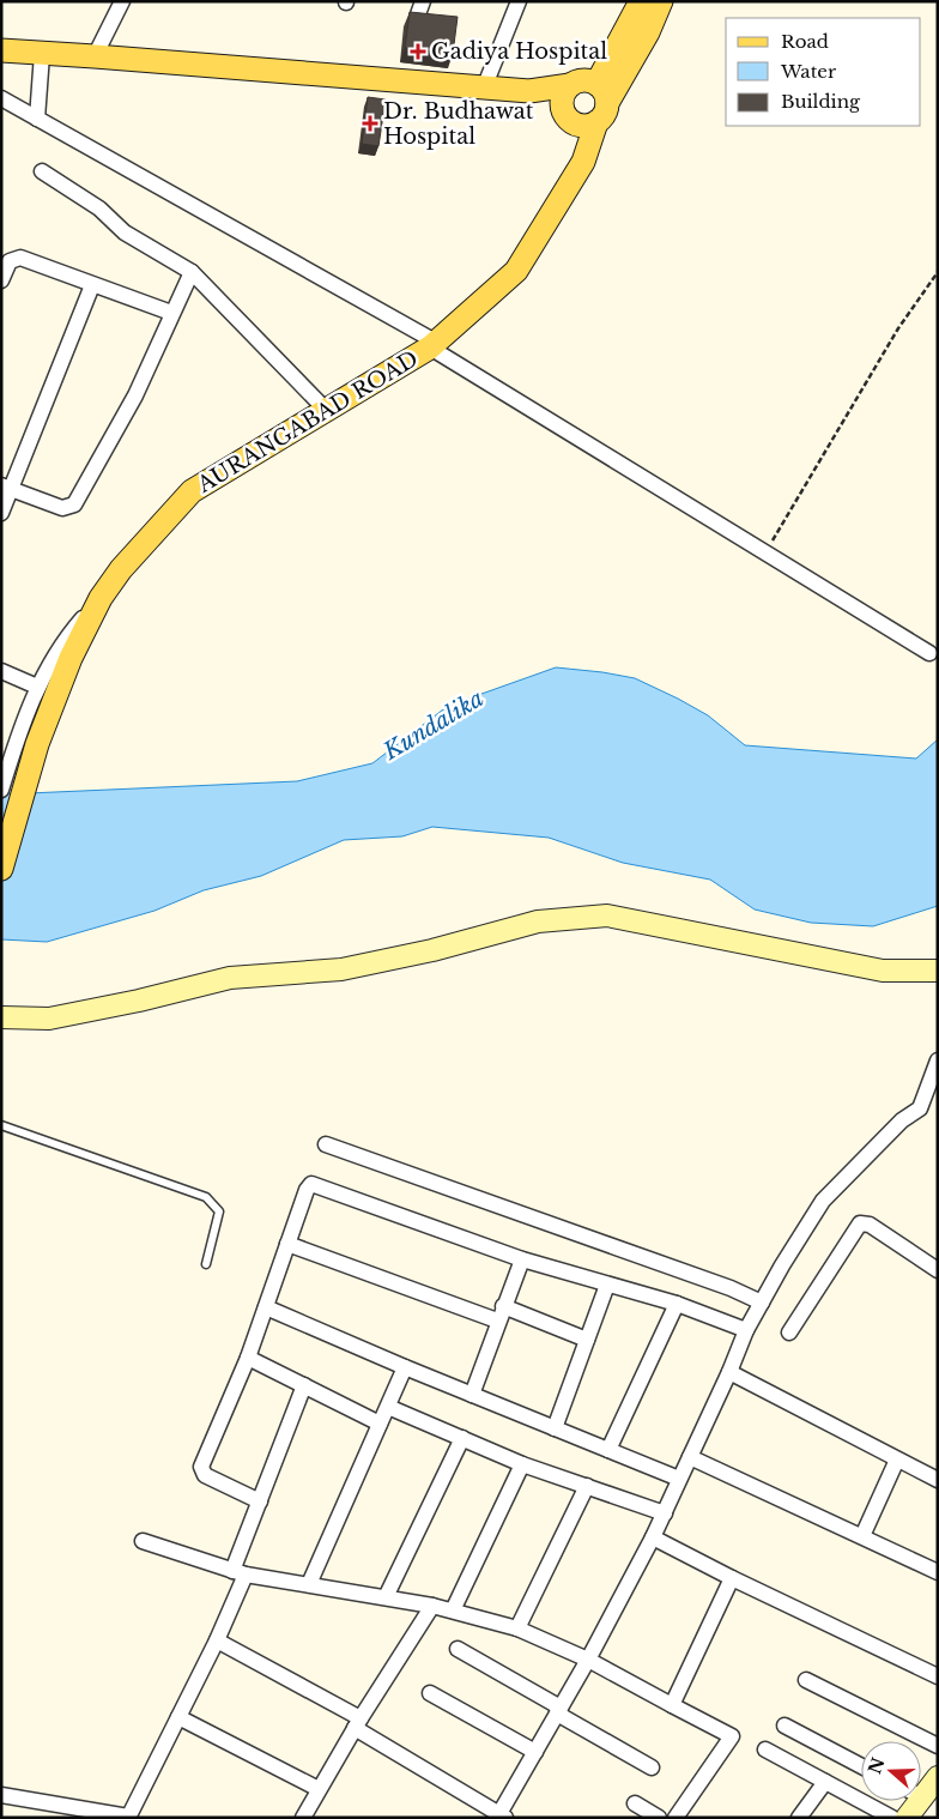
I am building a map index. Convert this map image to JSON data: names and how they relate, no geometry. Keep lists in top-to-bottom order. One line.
{"streets":{"main road":["AURANGABAD ROAD"]},"water":["Kundalika"],"places":{"health":["Gadiya Hospital","Dr. Budhawat Hospital"]},"legend":["Road","Water","Building"],"north":"left"}
